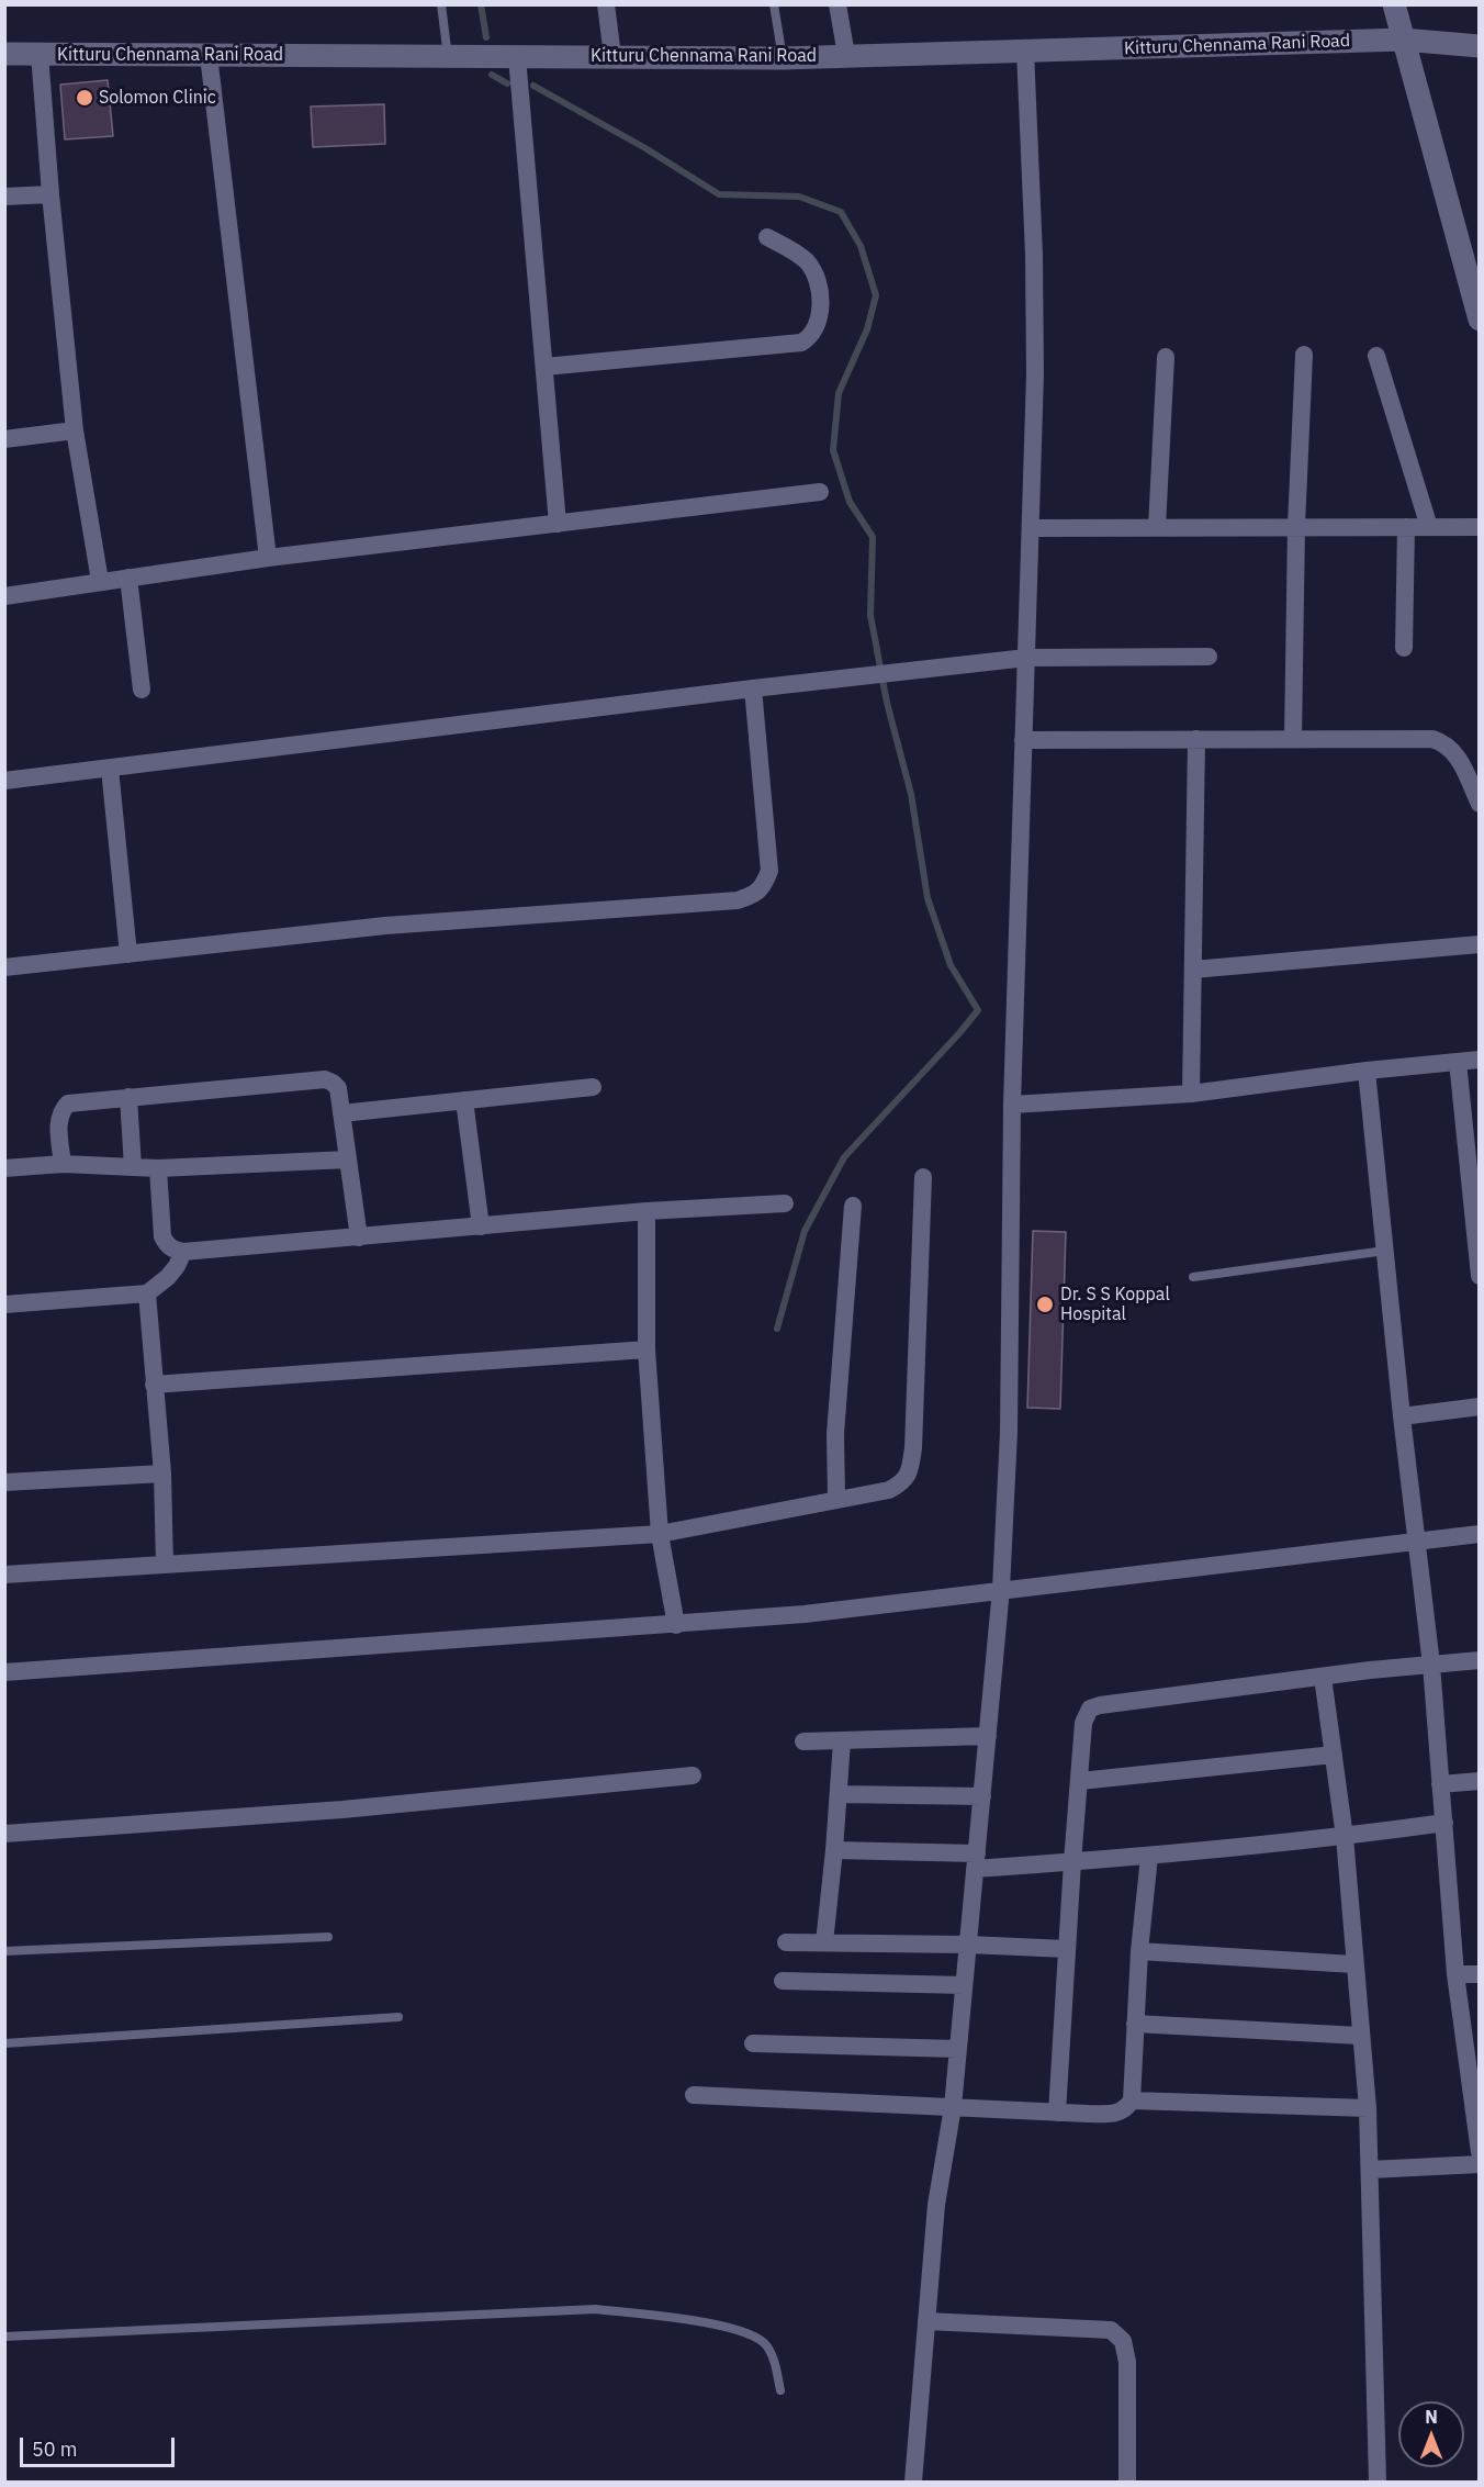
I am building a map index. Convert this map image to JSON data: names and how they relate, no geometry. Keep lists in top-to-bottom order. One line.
{"streets":{"street":["Kitturu Chennama Rani Road"]},"places":["Solomon Clinic","Dr. S S Koppal Hospital"],"scale_bar":"50 m","north":"top"}
